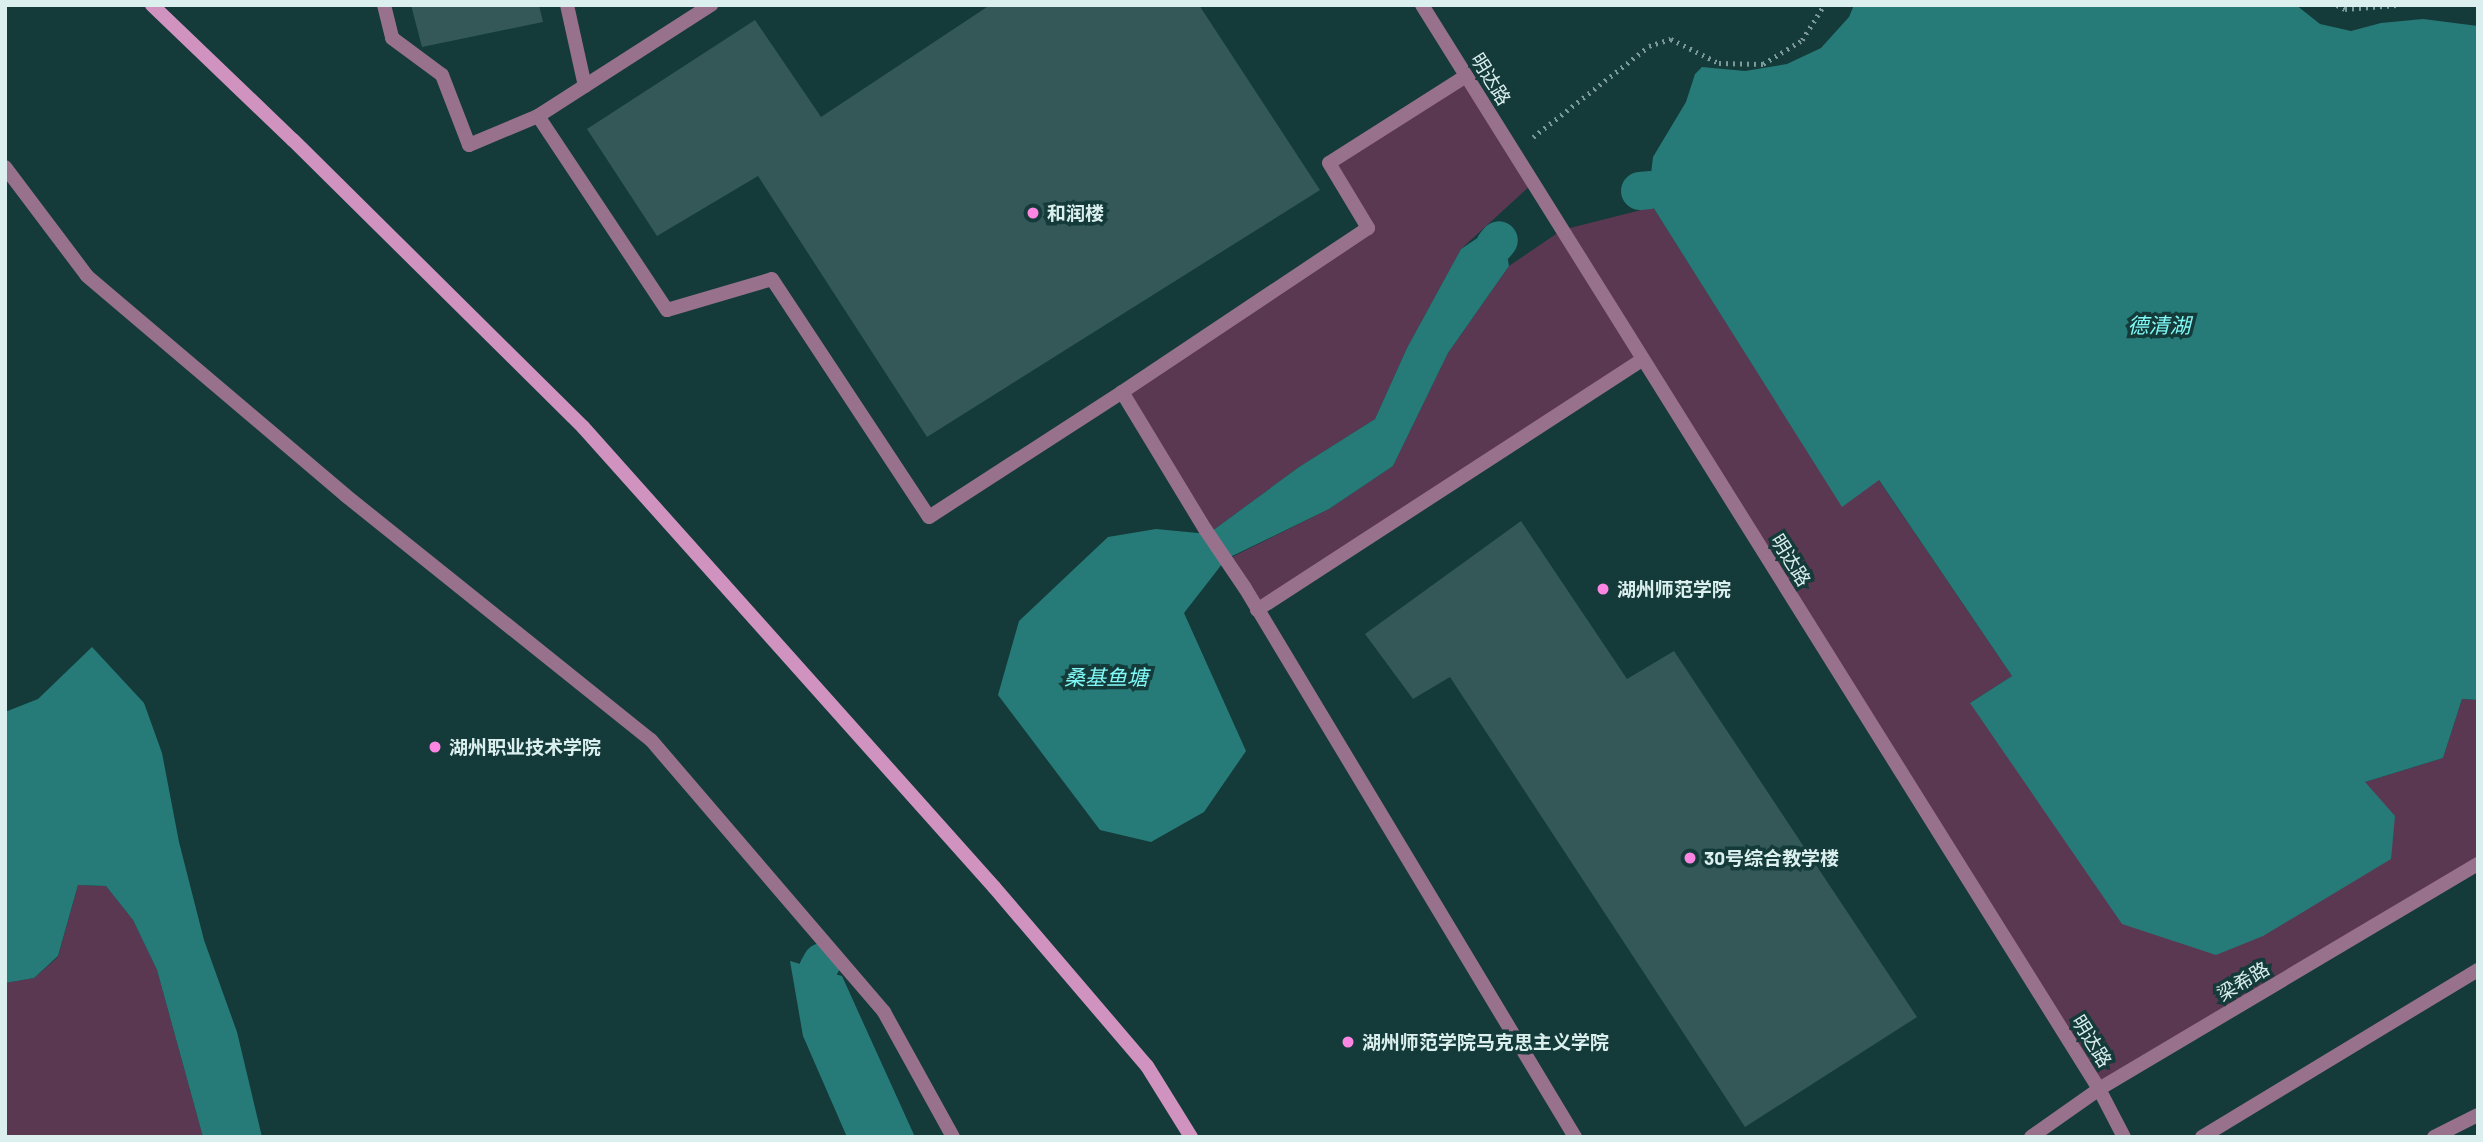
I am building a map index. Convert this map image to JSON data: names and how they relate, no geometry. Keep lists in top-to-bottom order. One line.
{"streets":{"street":["明达路","梁希路"]},"crossings":[["明达路","梁希路"]],"water":["德清湖","桑基鱼塘"],"places":["和润楼","湖州师范学院","湖州职业技术学院","30号综合教学楼","湖州师范学院马克思主义学院"]}
